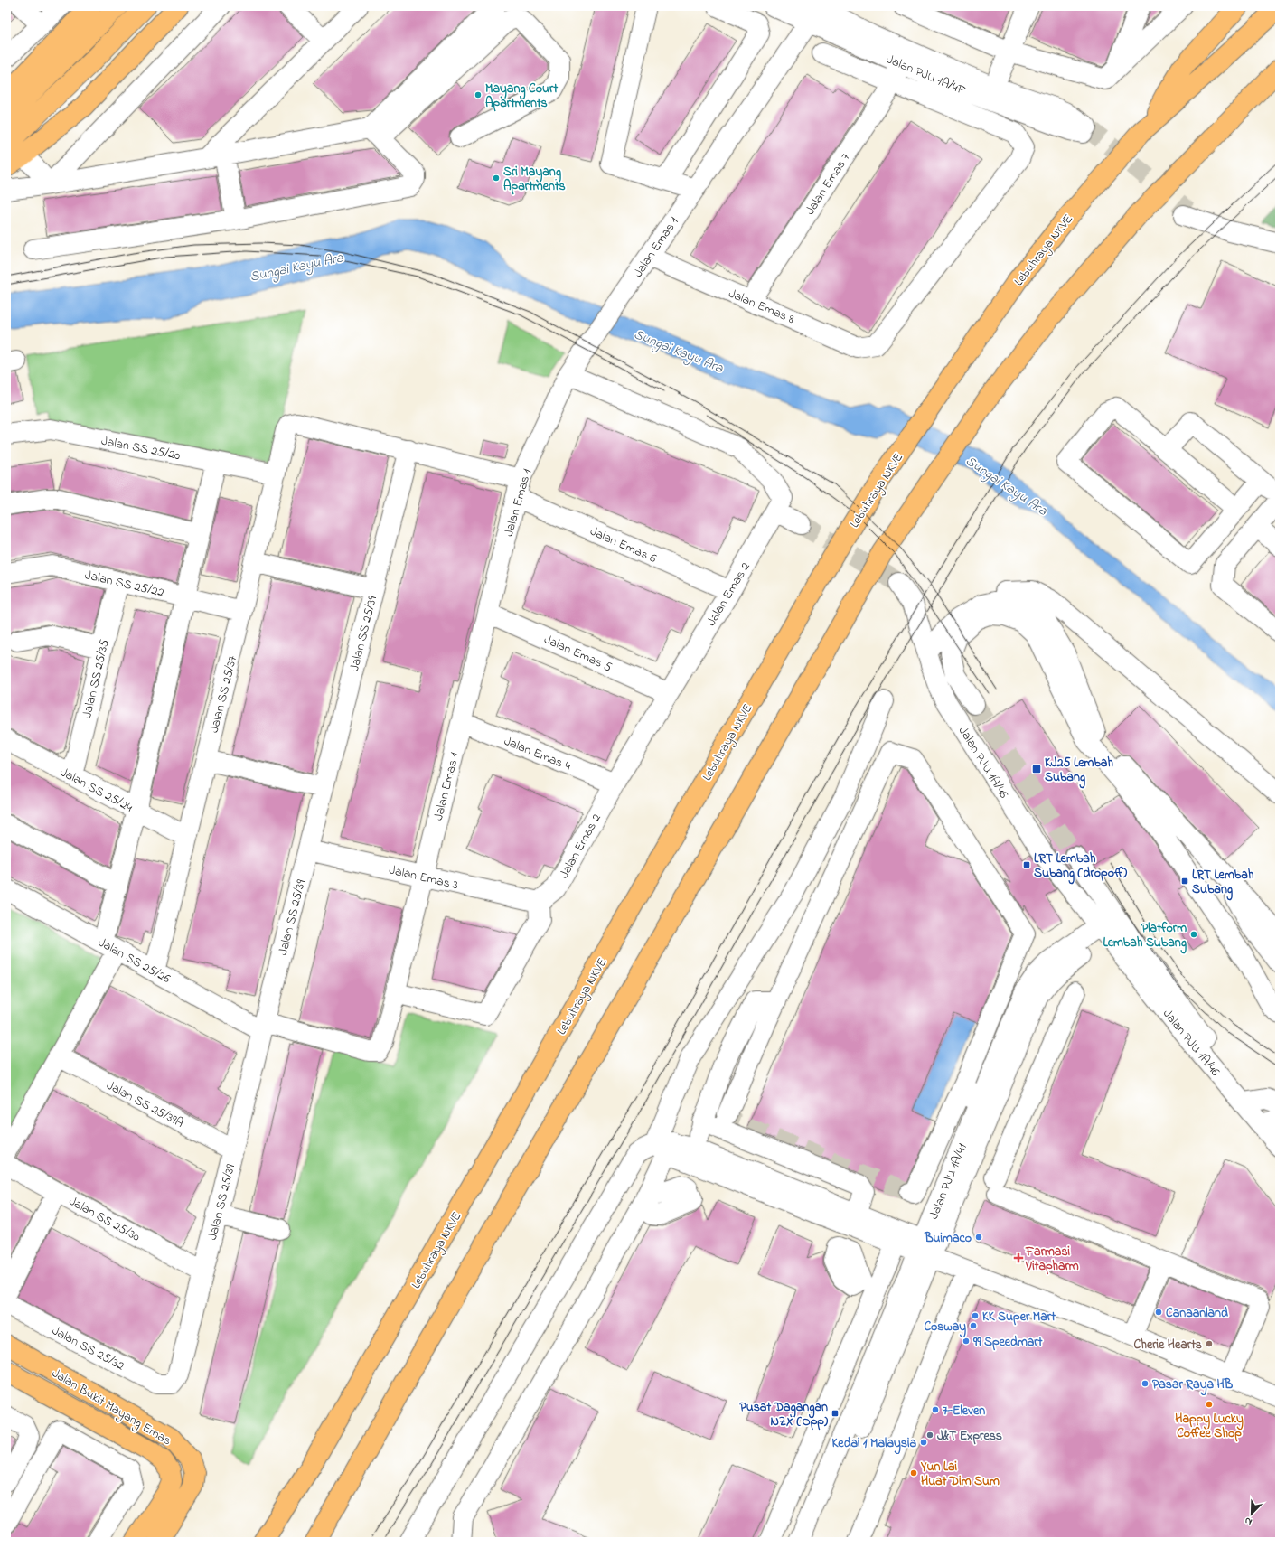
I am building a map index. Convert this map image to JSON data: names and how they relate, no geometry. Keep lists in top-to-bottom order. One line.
{"streets":{"main road":["Lebuhraya NKVE","Jalan Bukit Mayang Emas"],"street":["Jalan PJU 1A/4F","Jalan Emas 7","Jalan Emas 1","Jalan Emas 8","Jalan SS 25/20","Jalan Emas 6","Jalan SS 25/22","Jalan Emas 2","Jalan SS 25/39","Jalan Emas 5","Jalan SS 25/35","Jalan SS 25/37","Jalan Emas 4","Jalan PJU 1A/46","Jalan SS 25/24","Jalan Emas 3","Jalan SS 25/26","Jalan SS 25/39A","Jalan PJU 1A/41","Jalan SS 25/30","Jalan SS 25/32"]},"crossings":[["Jalan PJU 1A/4F","Jalan Emas 7"],["Jalan PJU 1A/4F","Jalan Emas 1"],["Jalan Emas 7","Jalan Emas 8"],["Jalan Emas 1","Jalan Emas 8"],["Jalan Emas 1","Jalan Emas 6"],["Jalan Emas 1","Jalan Emas 2"],["Jalan Emas 1","Jalan Emas 5"],["Jalan Emas 1","Jalan Emas 4"],["Jalan Emas 1","Jalan Emas 3"],["Jalan Emas 1","Jalan SS 25/26"],["Jalan SS 25/20","Jalan SS 25/37"],["Jalan Emas 6","Jalan Emas 2"],["Jalan Emas 6","Jalan SS 25/39"],["Jalan Emas 6","Jalan SS 25/37"],["Jalan SS 25/22","Jalan SS 25/35"],["Jalan SS 25/22","Jalan SS 25/37"],["Jalan Emas 2","Jalan Emas 5"],["Jalan Emas 2","Jalan Emas 4"],["Jalan Emas 2","Jalan Emas 3"],["Jalan SS 25/39","Jalan Emas 3"],["Jalan SS 25/39","Jalan SS 25/26"],["Jalan SS 25/39","Jalan SS 25/39A"],["Jalan SS 25/39","Jalan SS 25/30"],["Jalan SS 25/39","Jalan SS 25/32"],["Jalan SS 25/35","Jalan SS 25/24"],["Jalan SS 25/37","Jalan SS 25/24"],["Jalan SS 25/37","Jalan SS 25/26"],["Jalan PJU 1A/46","Jalan PJU 1A/41"]],"water":["Sungai Kayu Ara"],"places":{"other":["Mayang Court Apartments","Sri Mayang Apartments","Platform Lembah Subang","Buimaco","Canaanland","KK Super Mart","Cosway","99 Speedmart","Cherie Hearts","Pasar Raya HB","Happy Lucky Coffee Shop","7-Eleven","J&T Express","Kedai 1 Malaysia","Yun Lai Huat Dim Sum"],"transit":["KJ25 Lembah Subang","LRT Lembah Subang (dropoff)","LRT Lembah Subang","Pusat Dagangan NZX (Opp)"],"health":["Farmasi Vitapharm"]},"north":"bottom left"}
